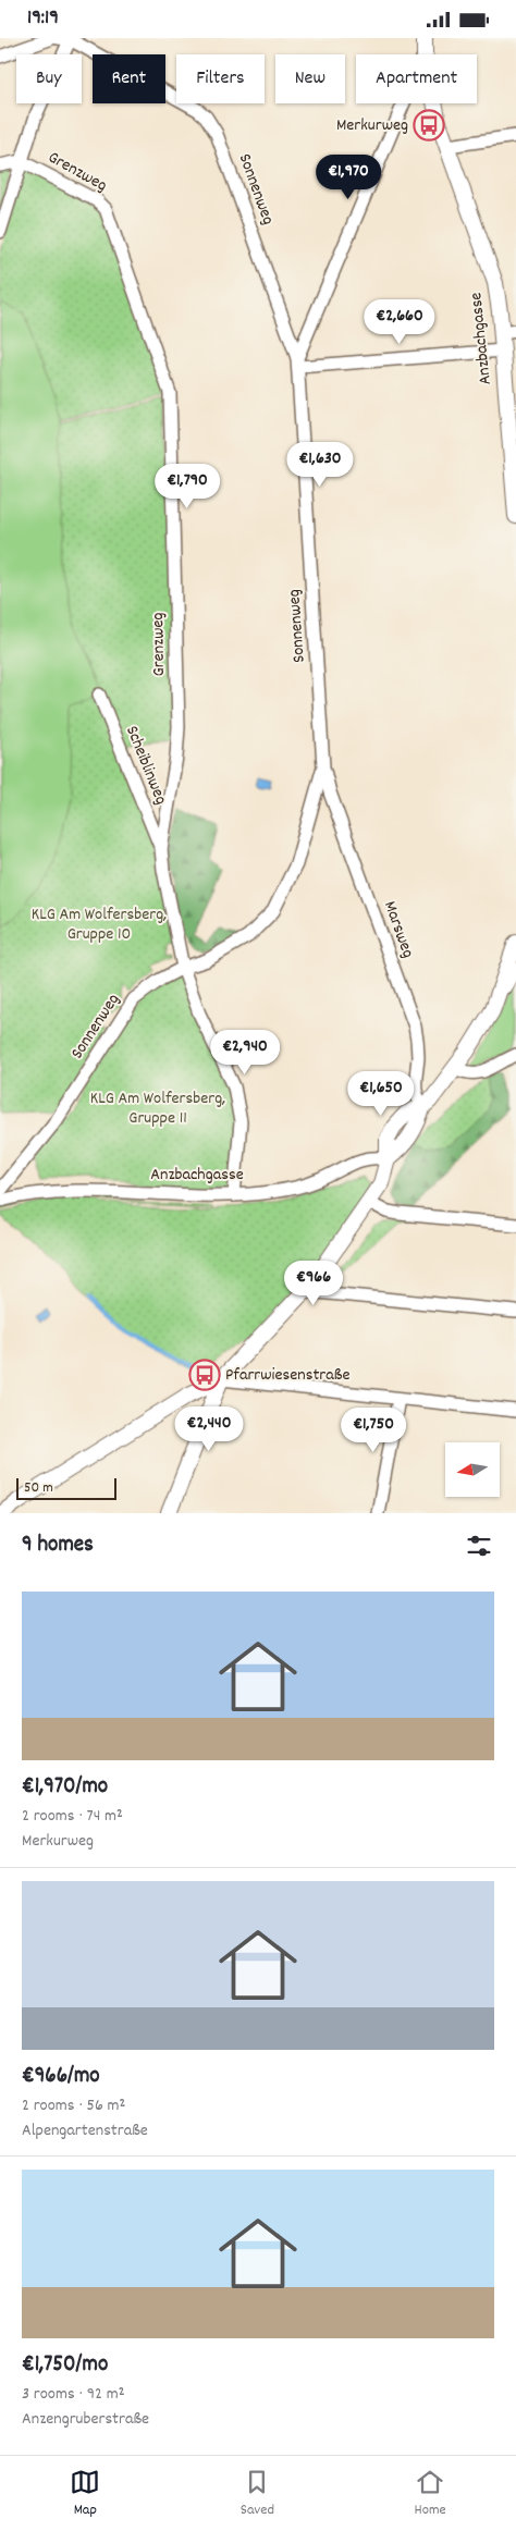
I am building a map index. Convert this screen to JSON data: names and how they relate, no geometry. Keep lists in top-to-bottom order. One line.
{"streets":{"street":["Grenzweg","Sonnenweg","Anzbachgasse","Scheiblinweg","Marsweg"]},"crossings":[["Grenzweg","Sonnenweg"],["Grenzweg","Anzbachgasse"],["Grenzweg","Scheiblinweg"],["Sonnenweg","Marsweg"]],"parks":["KLG Am Wolfersberg, Gruppe 10","KLG Am Wolfersberg, Gruppe 11"],"places":{"bus stop":["Merkurweg","Pfarrwiesenstraße"]},"scale_bar":"50 m","north":"left","page":{"status":"19:19","chip":["Buy","Rent","Filters","New","Apartment"],"price":["€1,970","€2,660","€1,630","€1,790","€2,940","€1,650","€966","€2,440","€1,750"],"scale":"50 m","heading":"9 homes","list":[{"name":"€1,970/mo","note":"2 rooms · 74 m² · Merkurweg"},{"name":"€966/mo","note":"2 rooms · 56 m² · Alpengartenstraße"},{"name":"€1,750/mo","note":"3 rooms · 92 m² · Anzengruberstraße"}],"tabs":["Map","Saved","Home"]}}
